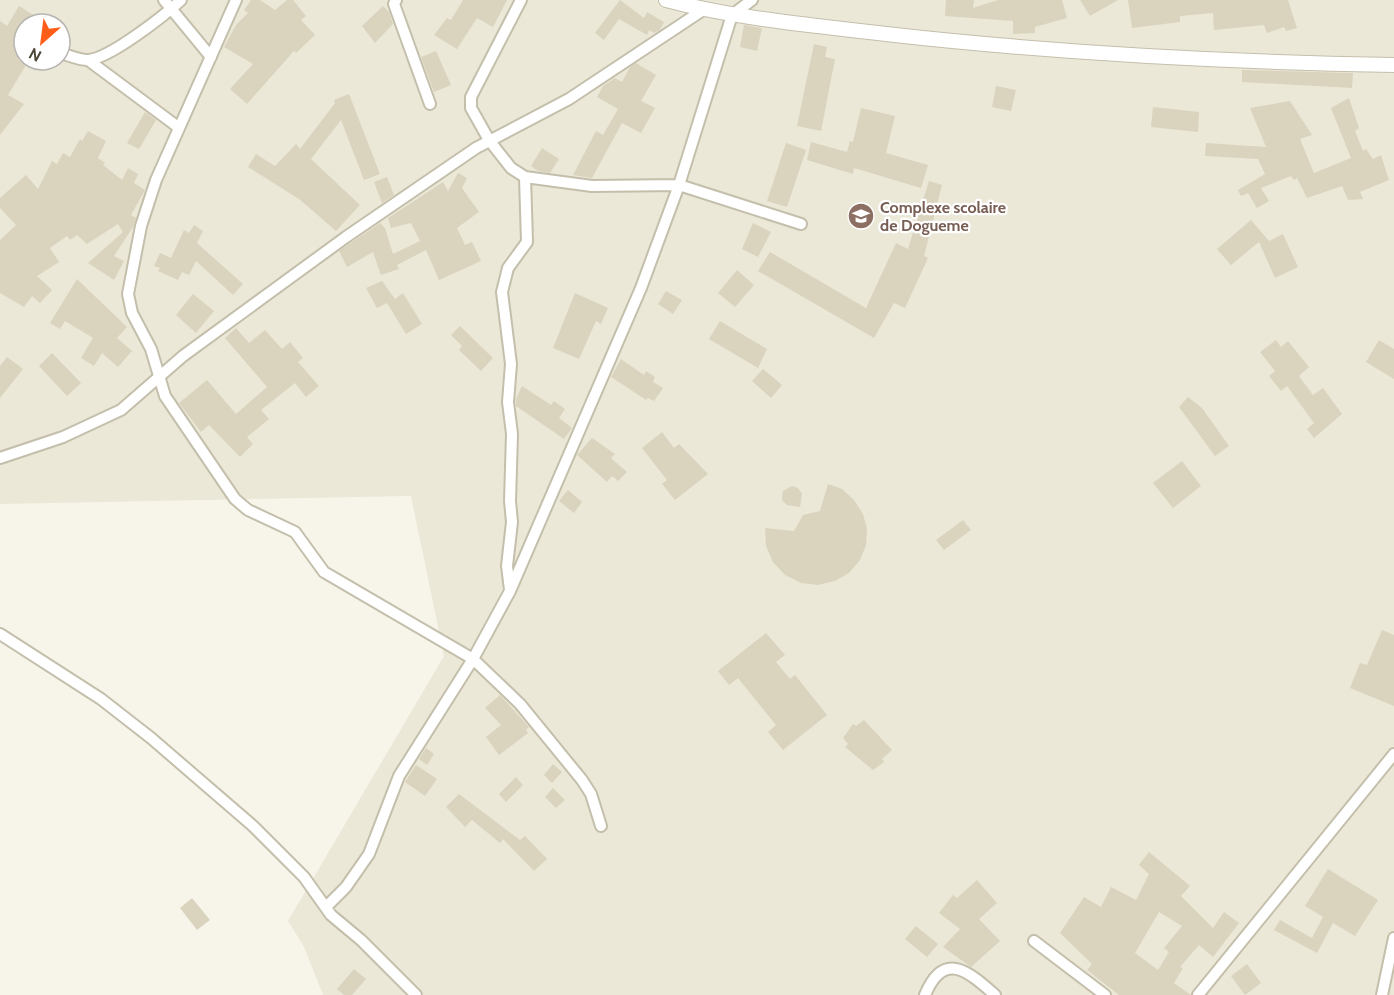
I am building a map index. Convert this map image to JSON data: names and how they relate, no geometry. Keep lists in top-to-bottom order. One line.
{"places":{"school or university":["Complexe scolaire de Dogueme"]},"north":"bottom left"}
